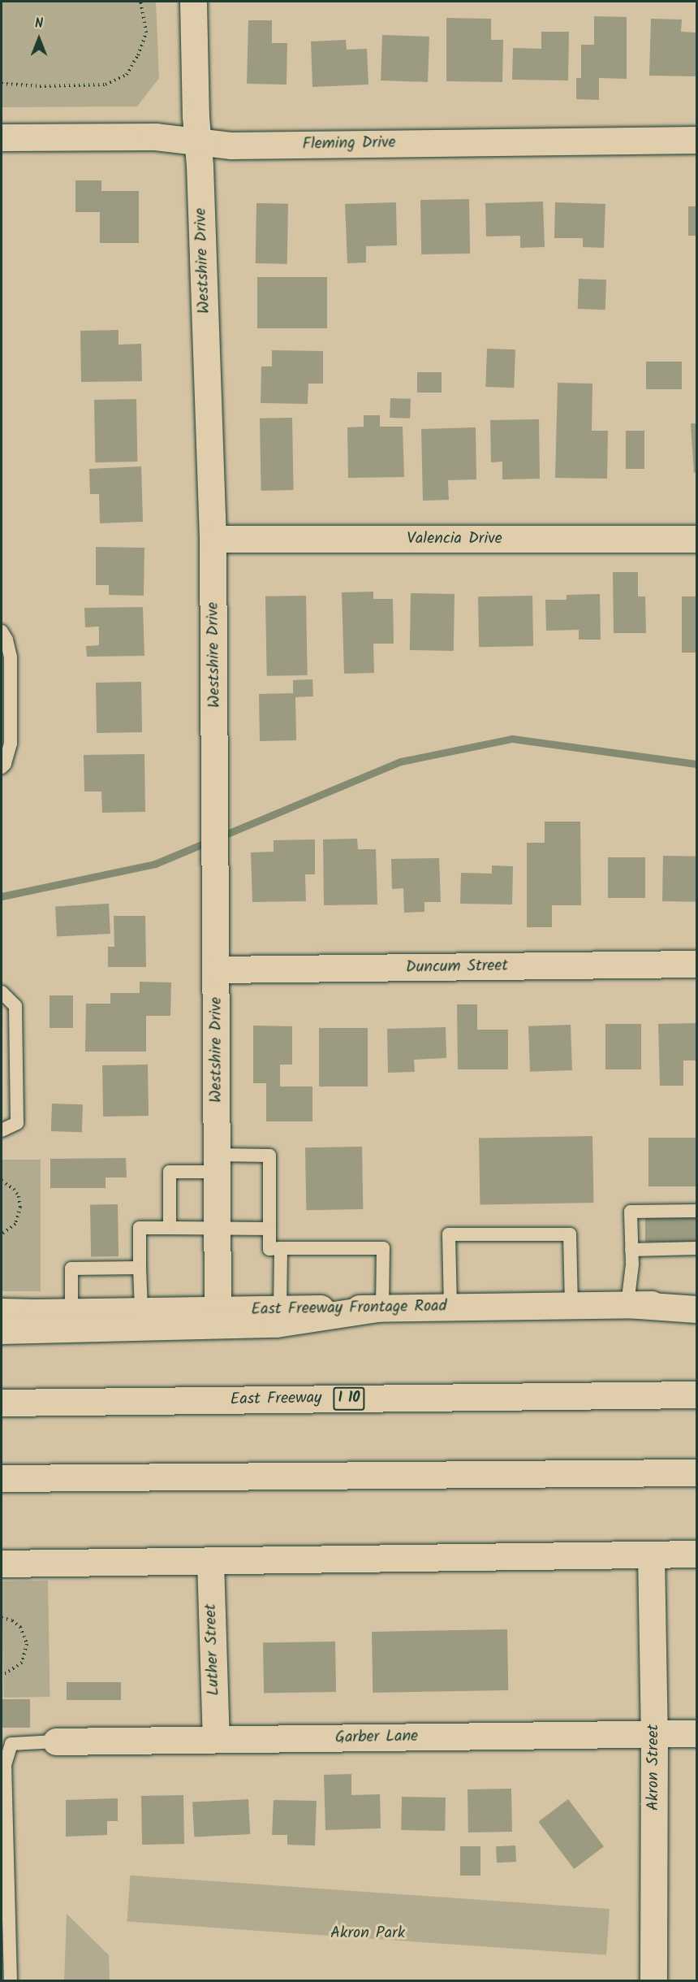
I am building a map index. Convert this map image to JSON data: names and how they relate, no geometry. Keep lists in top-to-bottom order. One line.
{"streets":{"main road":["Fleming Drive","Westshire Drive","Valencia Drive","Duncum Street","East Freeway Frontage Road","I 10","East Freeway","Luther Street","Garber Lane","Akron Street"]},"crossings":[["Fleming Drive","Westshire Drive"],["Westshire Drive","Valencia Drive"],["Westshire Drive","Duncum Street"],["Westshire Drive","East Freeway Frontage Road"],["Luther Street","Garber Lane"],["Garber Lane","Akron Street"]],"parks":["Akron Park"],"north":"top"}
